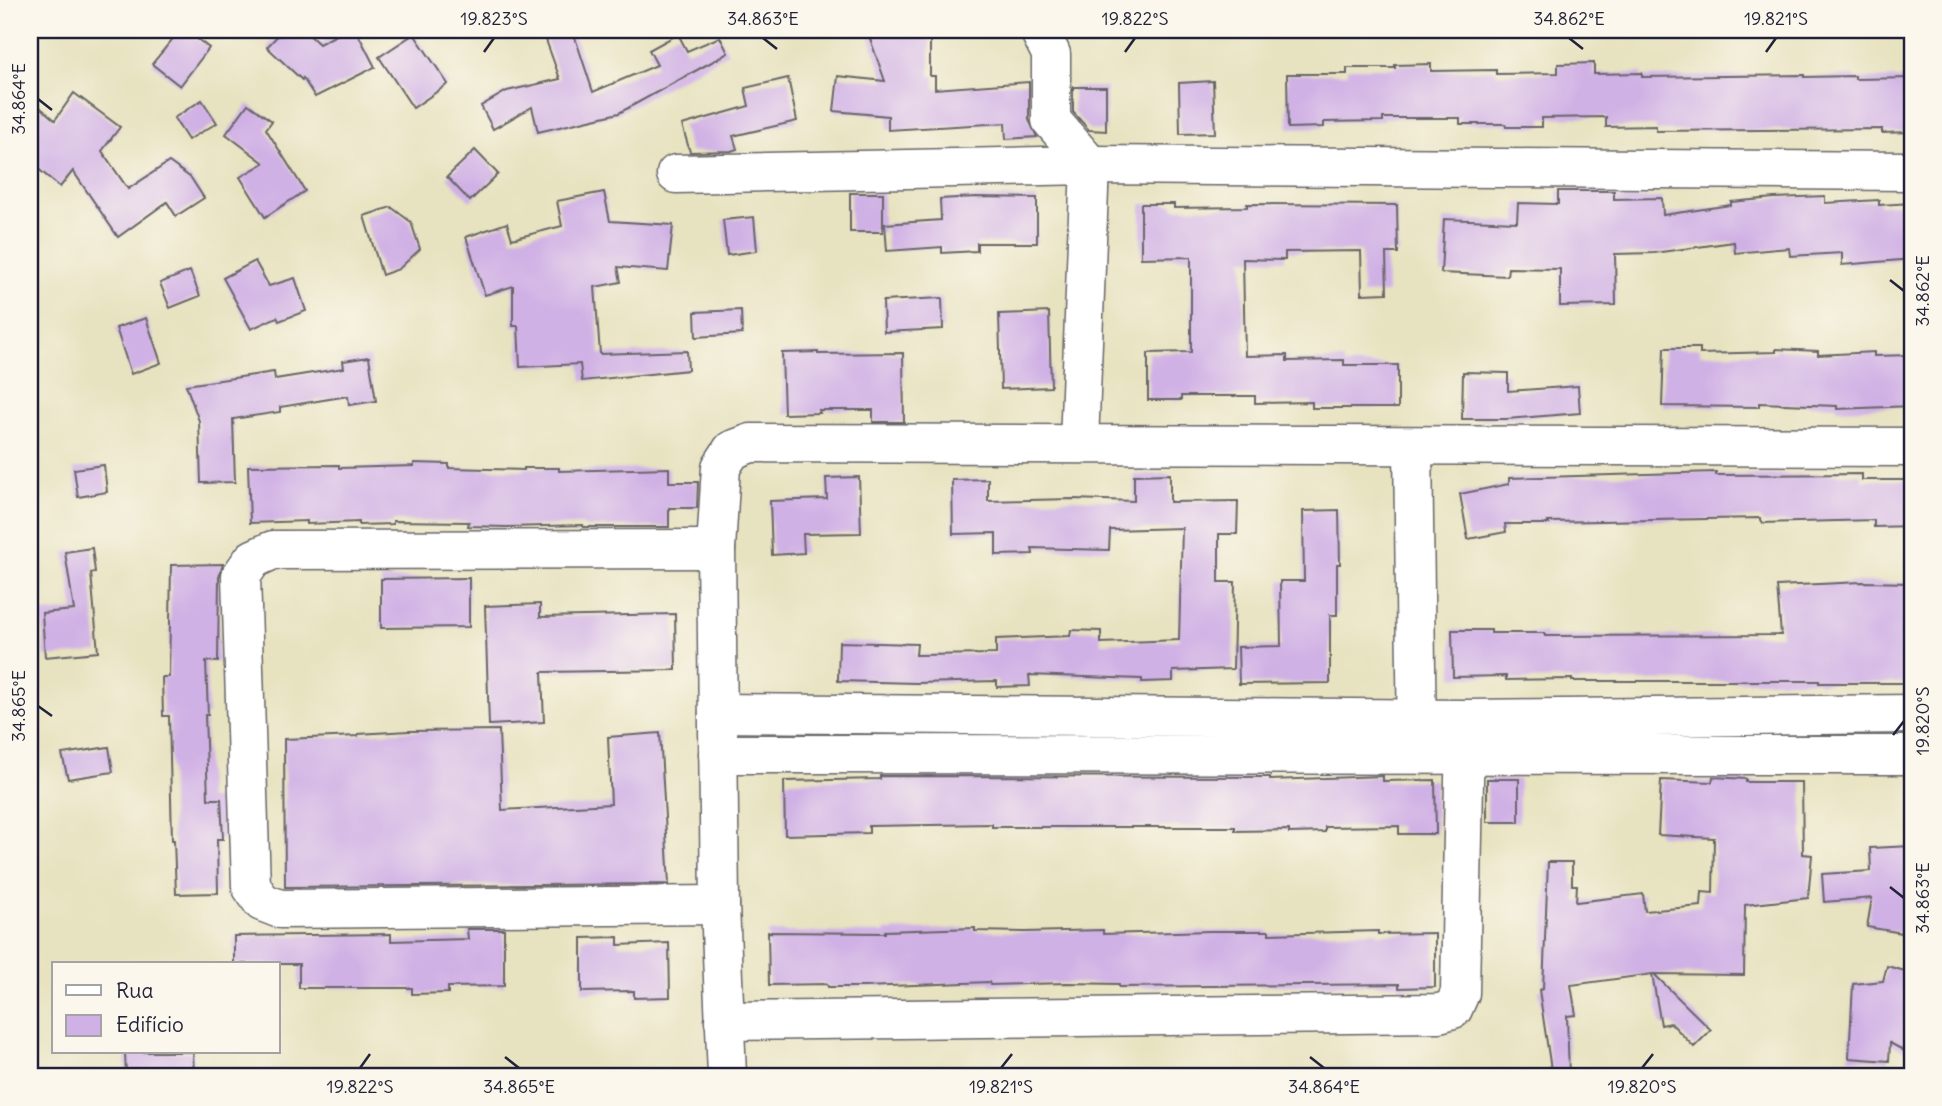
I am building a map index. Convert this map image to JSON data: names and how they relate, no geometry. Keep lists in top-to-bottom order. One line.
{"legend":["Rua","Edifício"],"coordinates":["19.823°S","34.863°E","19.822°S","34.862°E","19.821°S","34.864°E","34.865°E","19.820°S"]}
